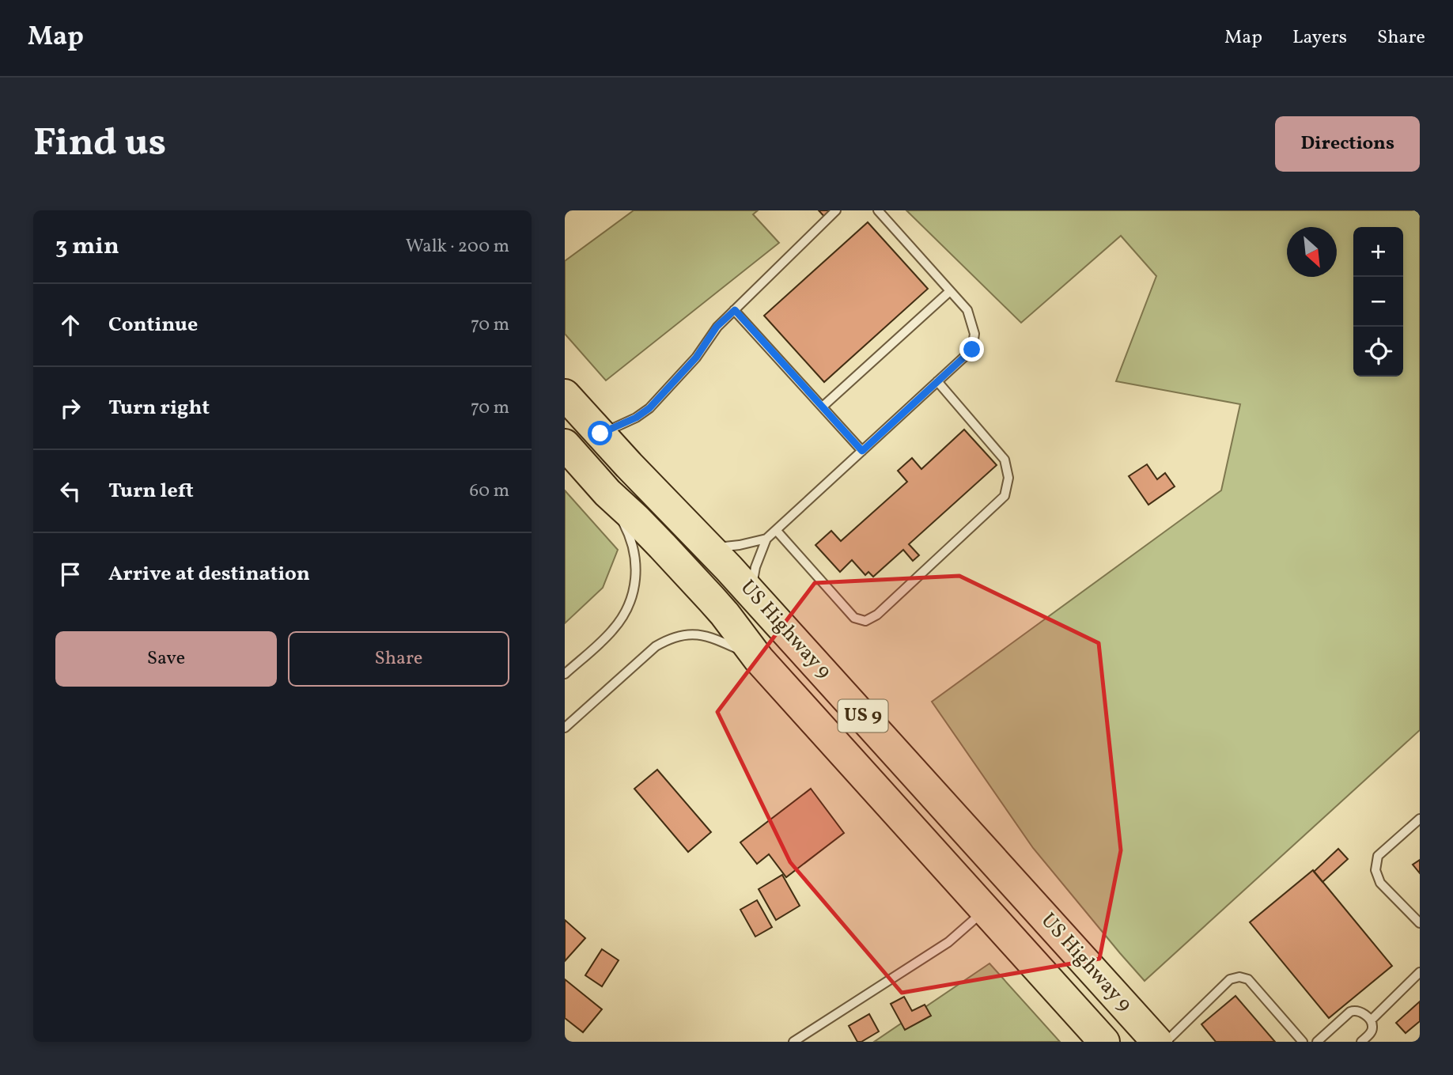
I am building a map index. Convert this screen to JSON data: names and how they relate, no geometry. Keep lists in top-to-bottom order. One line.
{"streets":{"highway":["US Highway 9","US 9"]},"north":"bottom right","page":{"header":"Map","nav":["Map","Layers","Share"],"buttons":["Directions",["Save","Share"]],"title":"Find us","heading":["3 min","Walk · 200 m"],"map_buttons":["+","−"],"list":[["Continue","70 m"],["Turn right","70 m"],["Turn left","60 m"],"Arrive at destination"]}}
